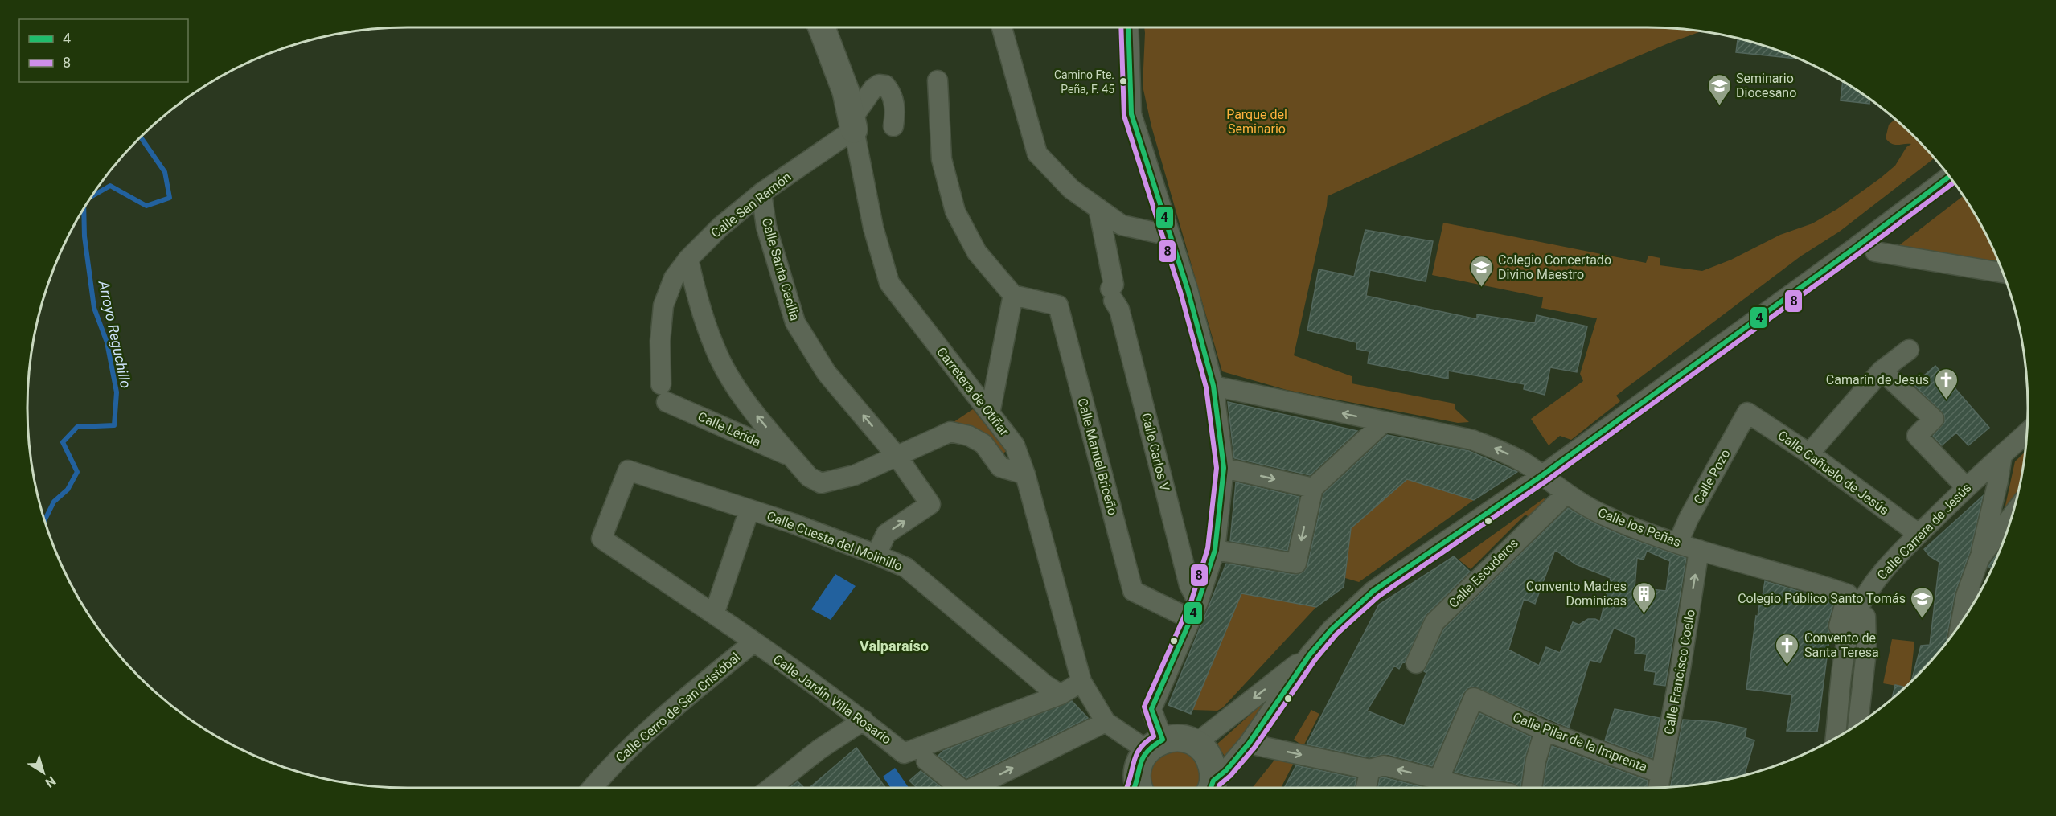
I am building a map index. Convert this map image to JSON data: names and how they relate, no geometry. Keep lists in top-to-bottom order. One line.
{"streets":{"main road":["Carretera de Otíñar"],"street":["Calle San Ramón","Calle Santa Cecilia","Calle Lérida","Calle Carlos V","Calle Manuel Briceño","Calle Cañuelo de Jesús","Calle Pozo","Calle los Peñas","Calle Carrera de Jesús","Calle Cuesta del Molinillo","Calle Escuderos","Calle Francisco Coello","Calle Jardín Villa Rosario","Calle Cerro de San Cristóbal","Calle Pilar de la Imprenta"]},"crossings":[["Calle San Ramón","Calle Santa Cecilia"],["Calle San Ramón","Carretera de Otíñar"],["Calle San Ramón","Calle Lérida"],["Calle Santa Cecilia","Calle Cuesta del Molinillo"],["Carretera de Otíñar","Calle Jardín Villa Rosario"],["Calle Carlos V","Calle Manuel Briceño"],["Calle Cañuelo de Jesús","Calle Pozo"],["Calle Cañuelo de Jesús","Calle Carrera de Jesús"],["Calle Pozo","Calle los Peñas"],["Calle los Peñas","Calle Escuderos"],["Calle los Peñas","Calle Francisco Coello"],["Calle Cuesta del Molinillo","Calle Jardín Villa Rosario"],["Calle Francisco Coello","Calle Pilar de la Imprenta"],["Calle Jardín Villa Rosario","Calle Cerro de San Cristóbal"]],"one_way":["Calle los Peñas","Calle Francisco Coello"],"districts":["Valparaíso"],"water":["Arroyo Reguchillo"],"parks":["Parque del Seminario"],"places":{"other":["Camino Fte. Peña, F. 45"],"school or university":["Seminario Diocesano","Colegio Concertado Divino Maestro","Colegio Público Santo Tomás"],"church":["Camarín de Jesús","Convento de Santa Teresa"],"building":["Convento Madres Dominicas"]},"lines":["transit line 4","transit line 8"],"legend":["4","8"],"north":"bottom right"}
